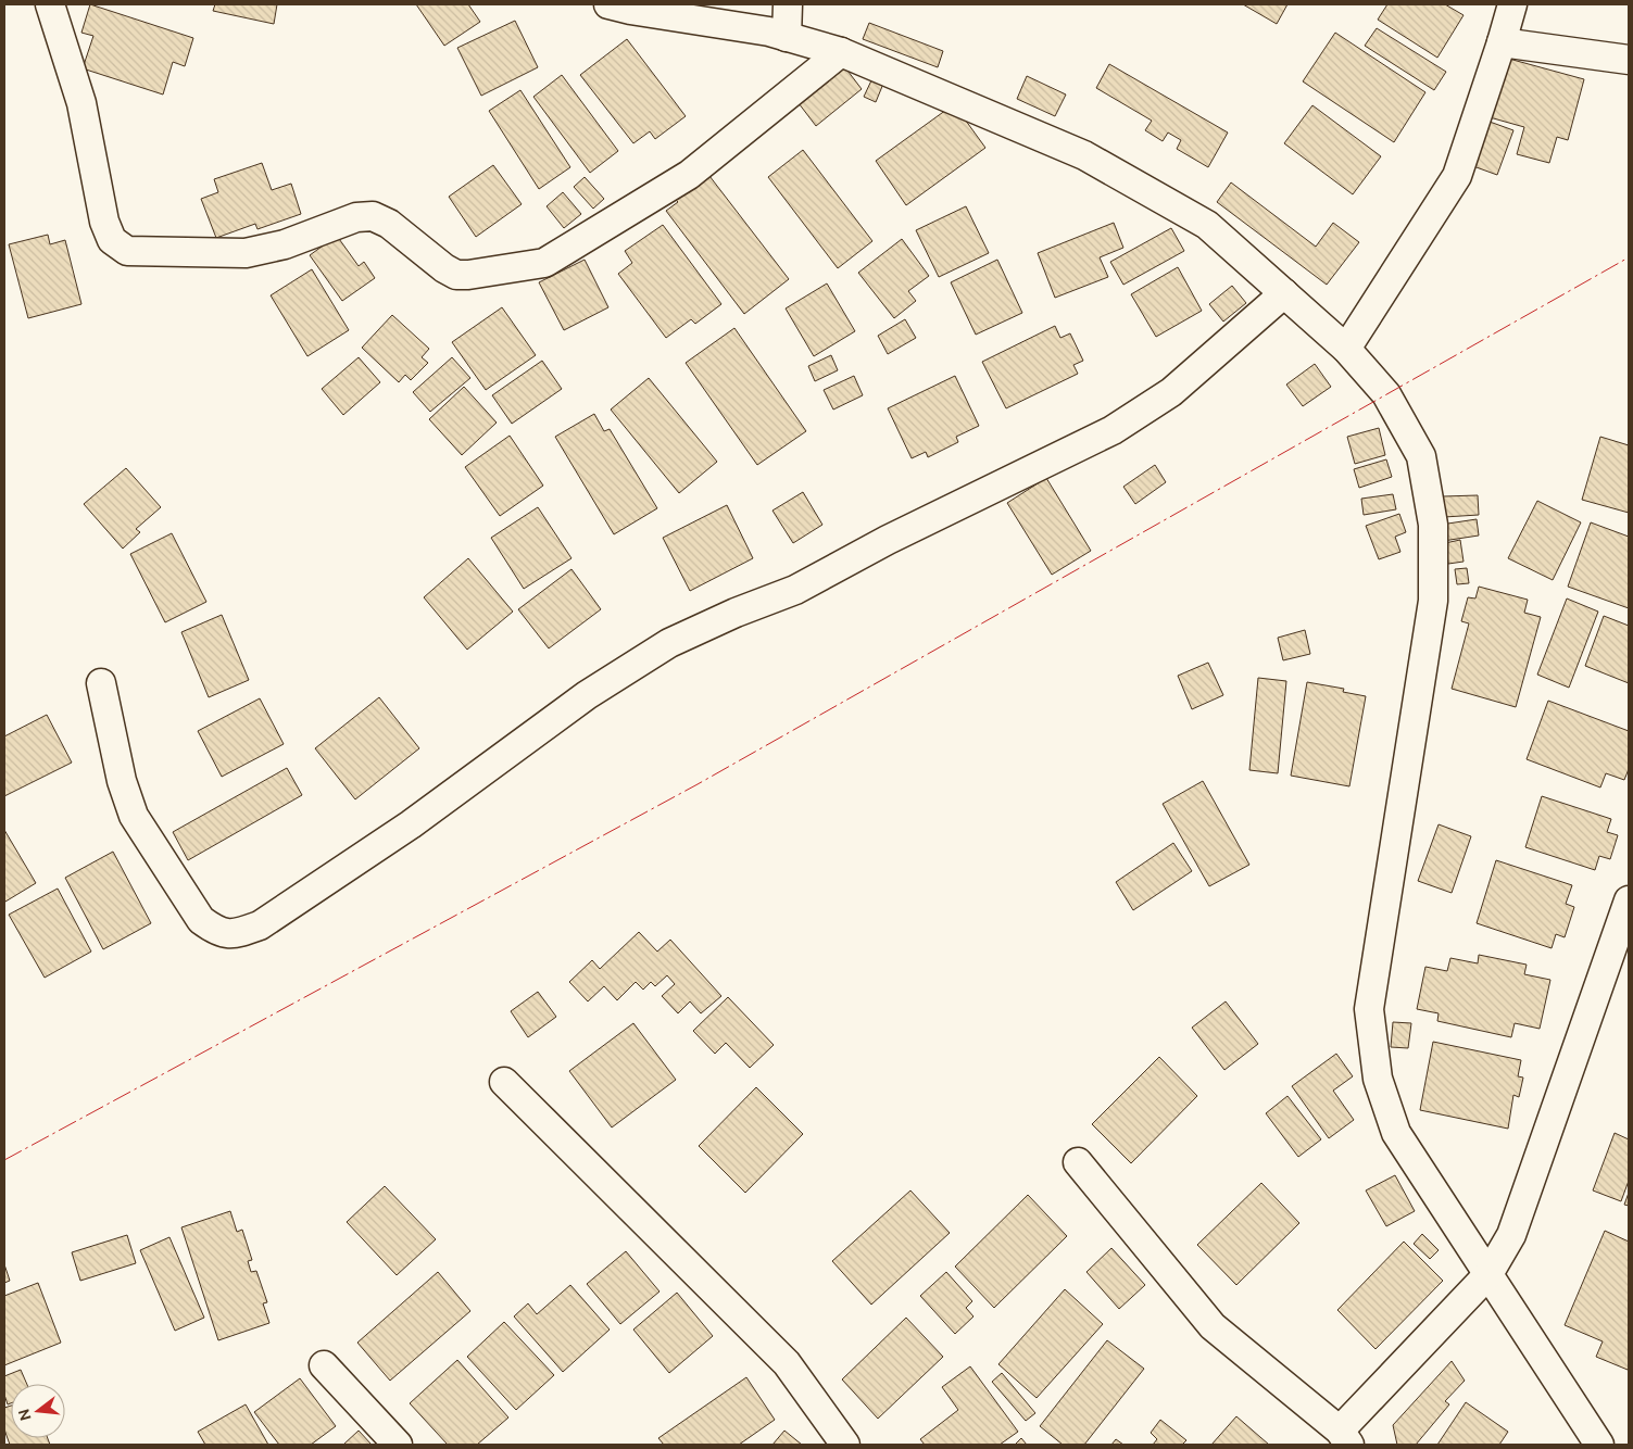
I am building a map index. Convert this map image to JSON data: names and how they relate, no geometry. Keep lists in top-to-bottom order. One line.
{"north":"left"}
